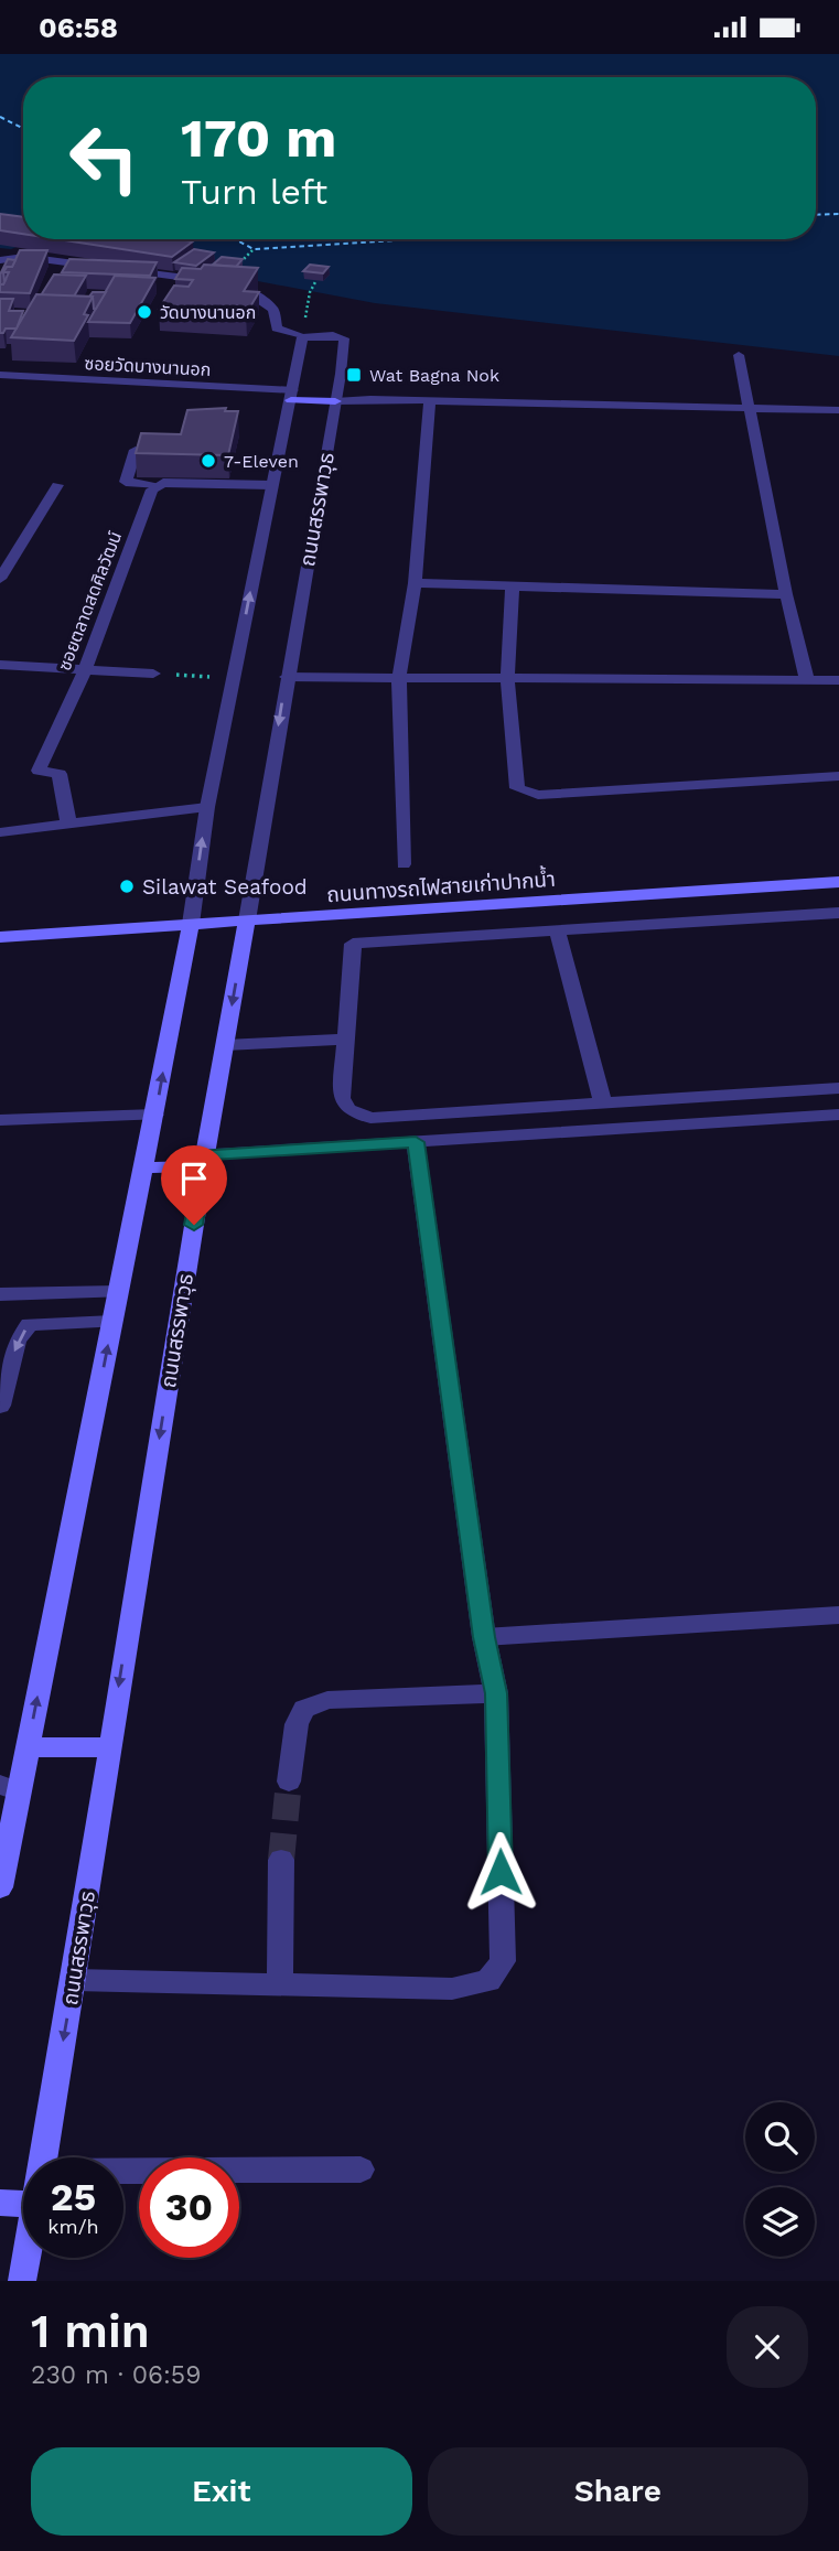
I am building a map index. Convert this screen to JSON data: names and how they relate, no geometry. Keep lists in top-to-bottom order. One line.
{"streets":{"main road":["ถนนสรรพาวุธ","ถนนทางรถไฟสายเก่าปากน้ำ"],"street":["ซอยวัดบางนานอก","ซอยตลาดสดศิลวัฒน์"]},"crossings":[["ถนนสรรพาวุธ","ถนนทางรถไฟสายเก่าปากน้ำ"]],"places":{"other":["วัดบางนานอก","7-Eleven","Silawat Seafood"],"transit":["Wat Bagna Nok"]},"page":{"status":"06:58","turn":["170 m","Turn left"],"speed":"25 km/h","limit":"30","heading":["1 min","230 m · 06:59"],"buttons":["Exit","Share"]}}
